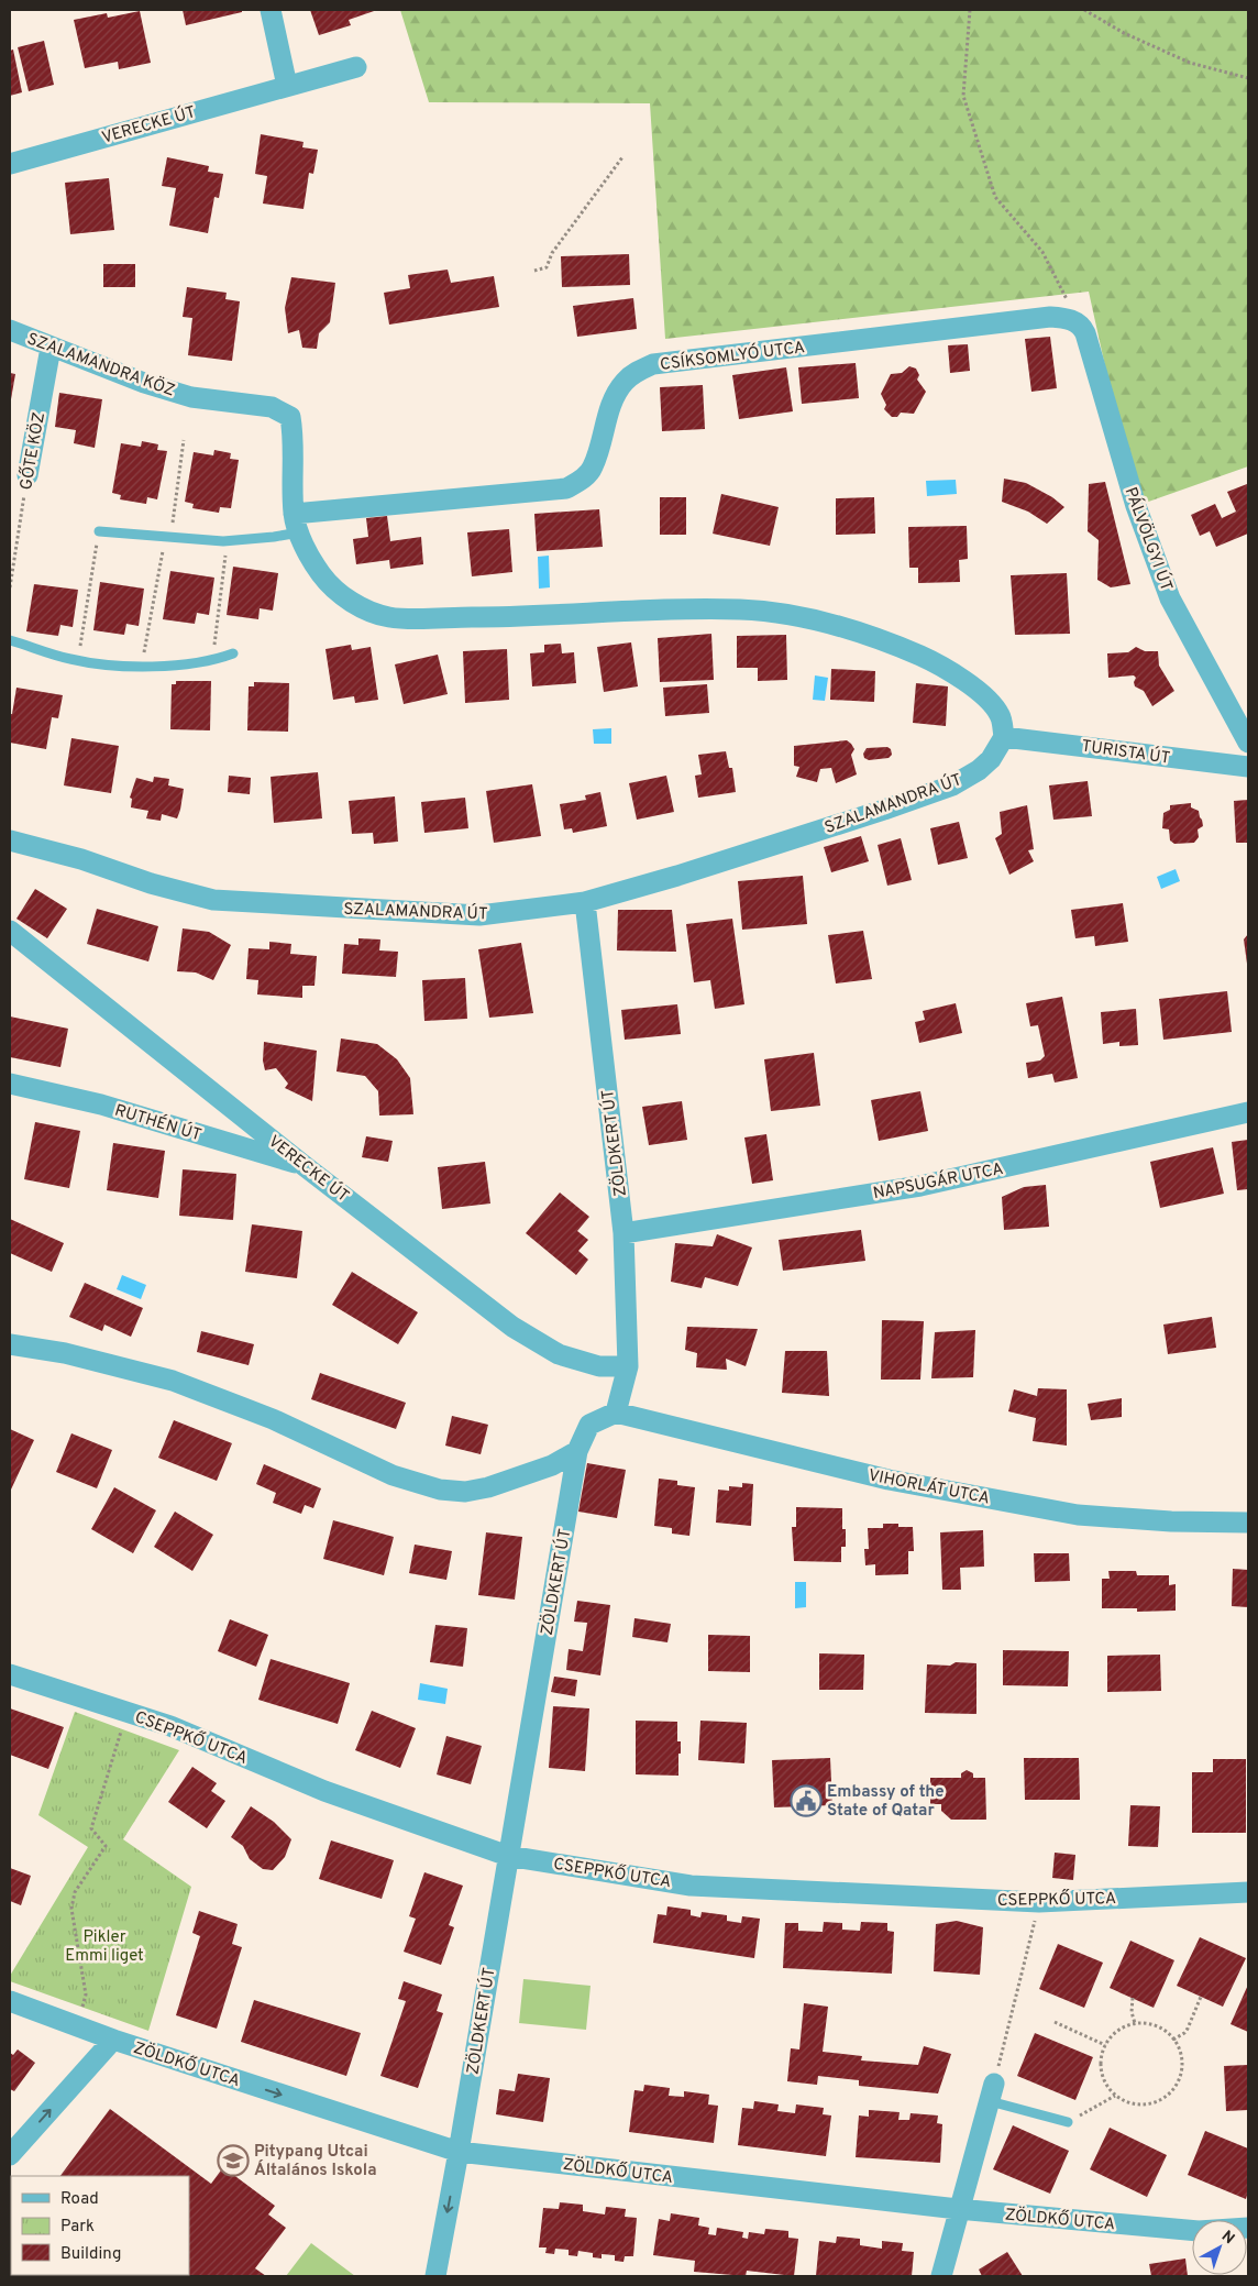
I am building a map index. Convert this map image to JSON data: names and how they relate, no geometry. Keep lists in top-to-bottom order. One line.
{"streets":{"street":["VERECKE ÚT","CSÍKSOMLYÓ UTCA","SZALAMANDRA KÖZ","GŐTE KÖZ","PÁLVÖLGYI ÚT","TURISTA ÚT","SZALAMANDRA ÚT","RUTHÉN ÚT","ZÖLDKERT ÚT","NAPSUGÁR UTCA","VIHORLÁT UTCA","CSEPPKŐ UTCA","ZÖLDKŐ UTCA"]},"crossings":[["VERECKE ÚT","RUTHÉN ÚT"],["VERECKE ÚT","ZÖLDKERT ÚT"],["CSÍKSOMLYÓ UTCA","SZALAMANDRA KÖZ"],["CSÍKSOMLYÓ UTCA","PÁLVÖLGYI ÚT"],["SZALAMANDRA KÖZ","GŐTE KÖZ"],["TURISTA ÚT","SZALAMANDRA ÚT"],["SZALAMANDRA ÚT","ZÖLDKERT ÚT"],["ZÖLDKERT ÚT","NAPSUGÁR UTCA"],["ZÖLDKERT ÚT","VIHORLÁT UTCA"],["ZÖLDKERT ÚT","CSEPPKŐ UTCA"],["ZÖLDKERT ÚT","ZÖLDKŐ UTCA"]],"parks":["Pikler Emmi liget"],"places":{"public building":["Embassy of the State of Qatar"],"school or university":["Pitypang Utcai Általános Iskola"]},"legend":["Road","Park","Building"],"north":"top right"}
